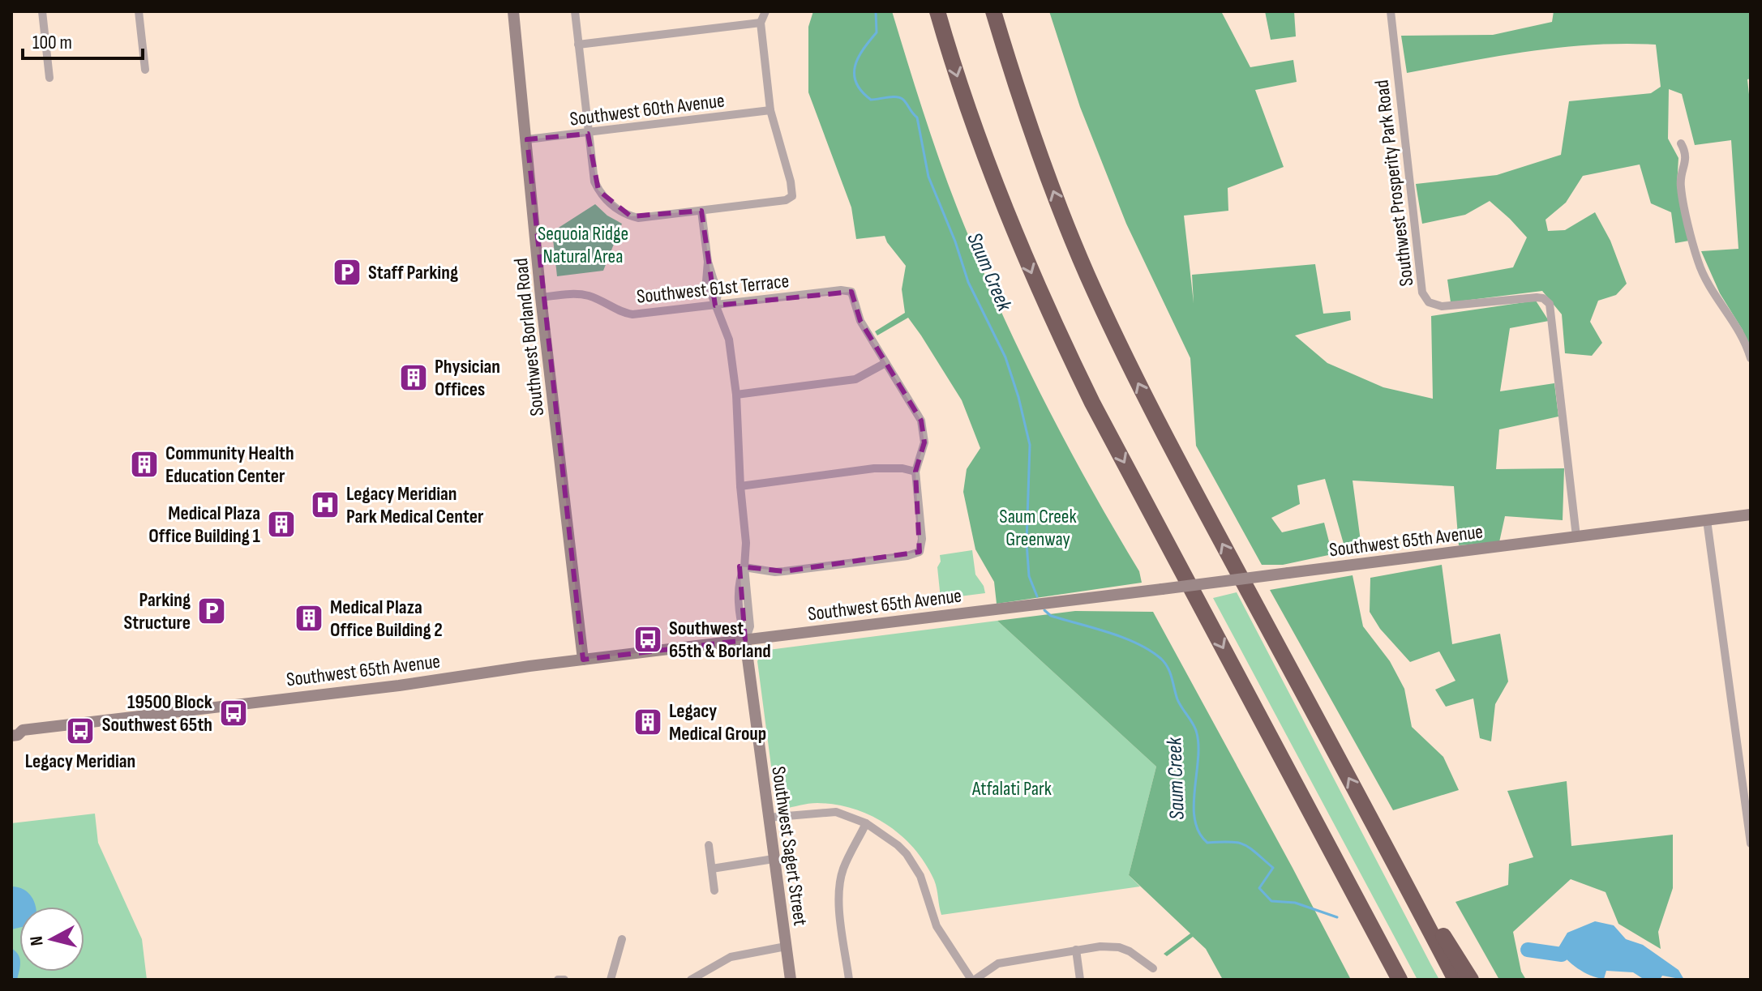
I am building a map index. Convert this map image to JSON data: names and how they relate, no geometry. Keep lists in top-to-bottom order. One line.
{"streets":{"main road":["Southwest Borland Road","Southwest 65th Avenue","Southwest Sagert Street"],"street":["Southwest 60th Avenue","Southwest Prosperity Park Road","Southwest 61st Terrace"]},"crossings":[["Southwest 60th Avenue","Southwest Borland Road"],["Southwest Prosperity Park Road","Southwest 65th Avenue"],["Southwest 61st Terrace","Southwest Borland Road"],["Southwest 61st Terrace","Southwest Sagert Street"],["Southwest Borland Road","Southwest 65th Avenue"],["Southwest 65th Avenue","Southwest Sagert Street"]],"water":["Saum Creek"],"parks":["Sequoia Ridge Natural Area","Saum Creek Greenway","Atfalati Park"],"places":{"parking":["Staff Parking","Parking Structure"],"building":["Physician Offices","Community Health Education Center","Medical Plaza Office Building 1","Medical Plaza Office Building 2","Legacy Medical Group"],"hospital":["Legacy Meridian Park Medical Center"],"bus stop":["Southwest 65th & Borland","19500 Block Southwest 65th","Legacy Meridian"]},"scale_bar":"100 m","north":"left"}
